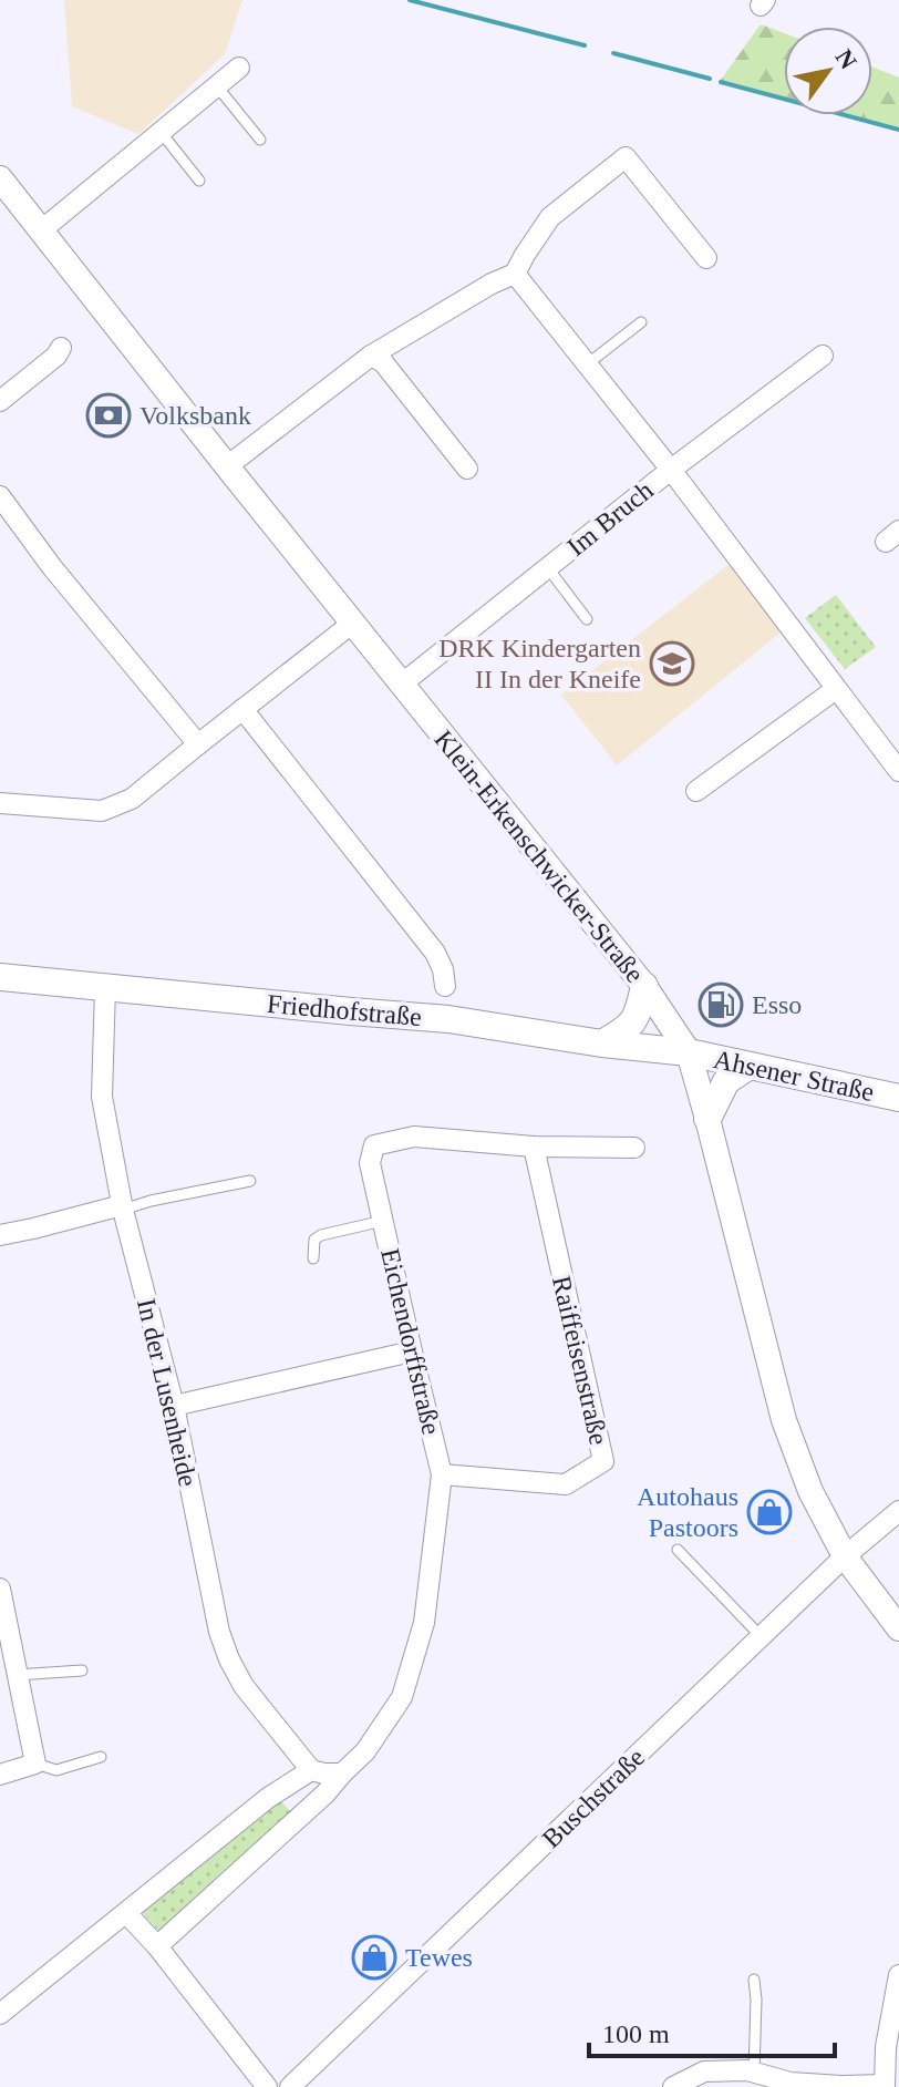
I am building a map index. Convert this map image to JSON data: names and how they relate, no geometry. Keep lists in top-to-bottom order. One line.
{"streets":{"main road":["Friedhofstraße","Ahsener Straße"],"street":["Im Bruch","Klein-Erkenschwicker-Straße","Eichendorffstraße","Raiffeisenstraße","In der Lusenheide","Buschstraße"]},"crossings":[["Im Bruch","Klein-Erkenschwicker-Straße"],["Klein-Erkenschwicker-Straße","Friedhofstraße"],["Klein-Erkenschwicker-Straße","Ahsener Straße"],["Klein-Erkenschwicker-Straße","Buschstraße"],["Friedhofstraße","Ahsener Straße"],["Friedhofstraße","In der Lusenheide"],["Eichendorffstraße","Raiffeisenstraße"]],"places":{"bank":["Volksbank"],"school or university":["DRK Kindergarten II In der Kneife"],"fuel station":["Esso"],"shop":["Autohaus Pastoors","Tewes"]},"scale_bar":"100 m","north":"top right"}
